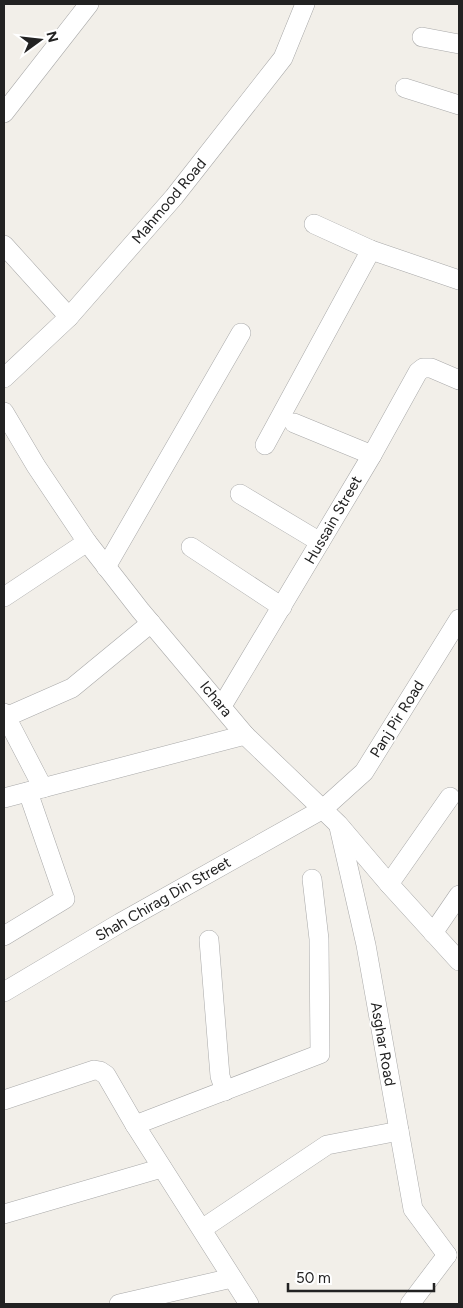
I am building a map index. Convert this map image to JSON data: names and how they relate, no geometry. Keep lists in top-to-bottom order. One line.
{"streets":{"street":["Mahmood Road","Hussain Street","Ichara","Panj Pir Road","Shah Chirag Din Street","Asghar Road"]},"crossings":[["Hussain Street","Ichara"],["Ichara","Panj Pir Road"],["Ichara","Shah Chirag Din Street"],["Ichara","Asghar Road"],["Panj Pir Road","Shah Chirag Din Street"]],"scale_bar":"50 m","north":"right"}
